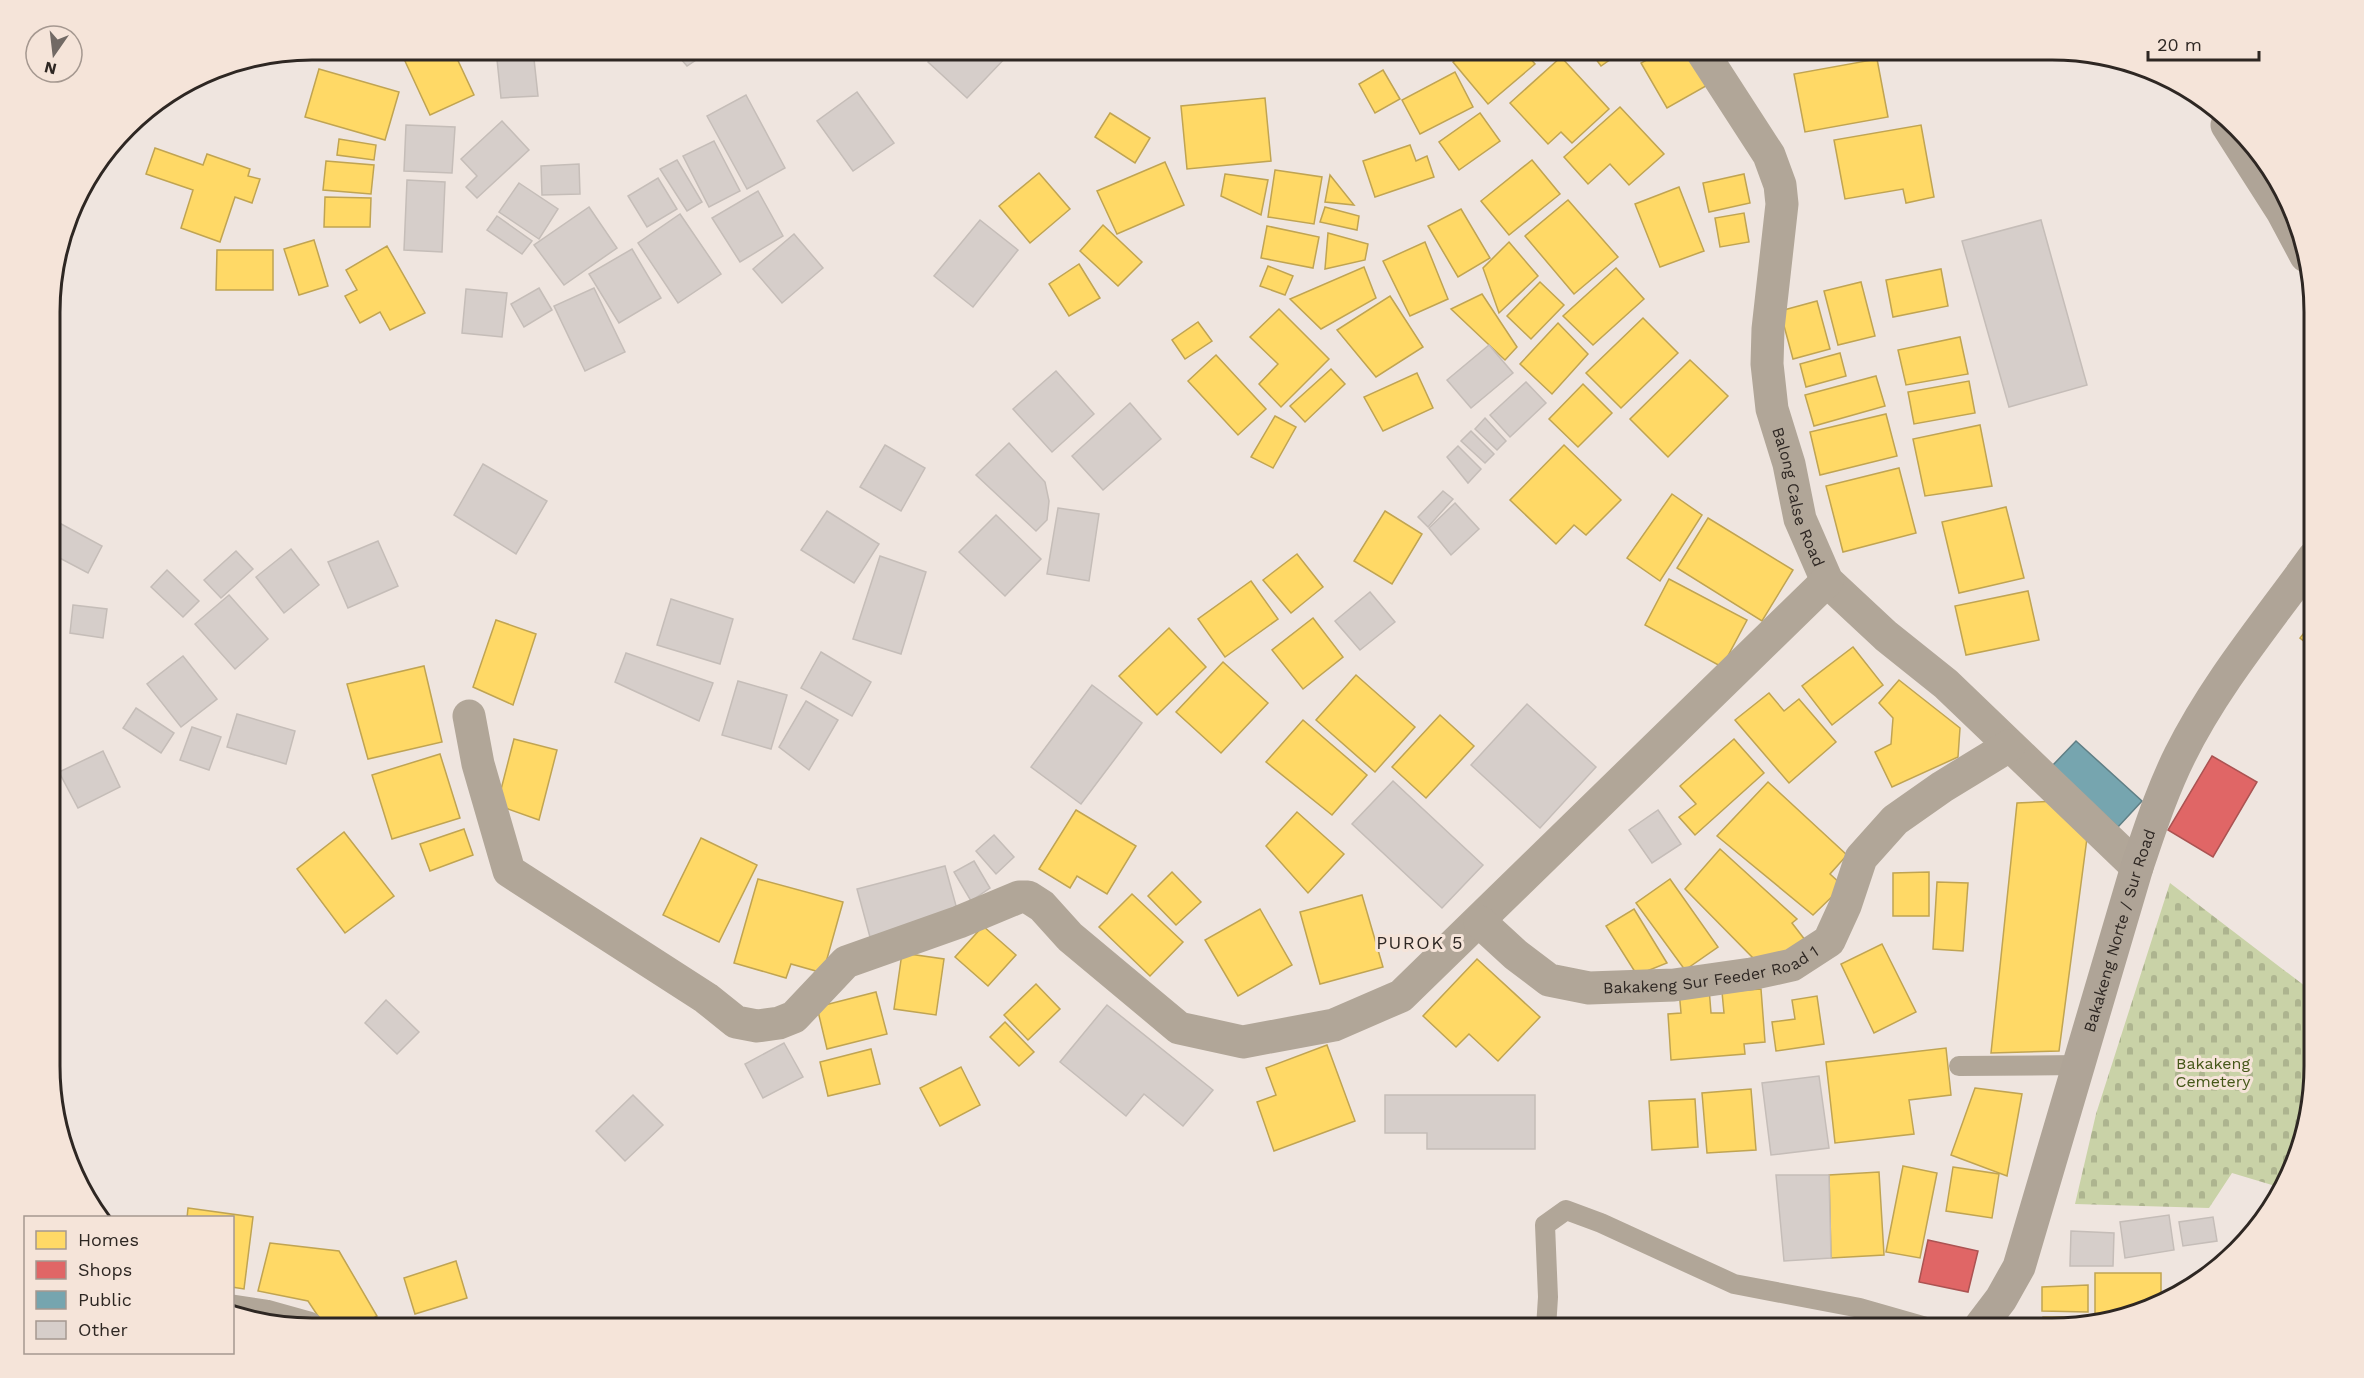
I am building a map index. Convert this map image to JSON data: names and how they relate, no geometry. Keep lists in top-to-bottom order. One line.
{"streets":{"main road":["Bakakeng Norte / Sur Road"],"street":["Balong Calse Road","Bakakeng Sur Feeder Road 1"]},"crossings":[["Balong Calse Road","Bakakeng Norte / Sur Road"],["Balong Calse Road","Bakakeng Sur Feeder Road 1"]],"districts":["PUROK 5"],"parks":["Bakakeng Cemetery"],"legend":["Homes","Shops","Public","Other"],"scale_bar":"20 m","north":"bottom"}
